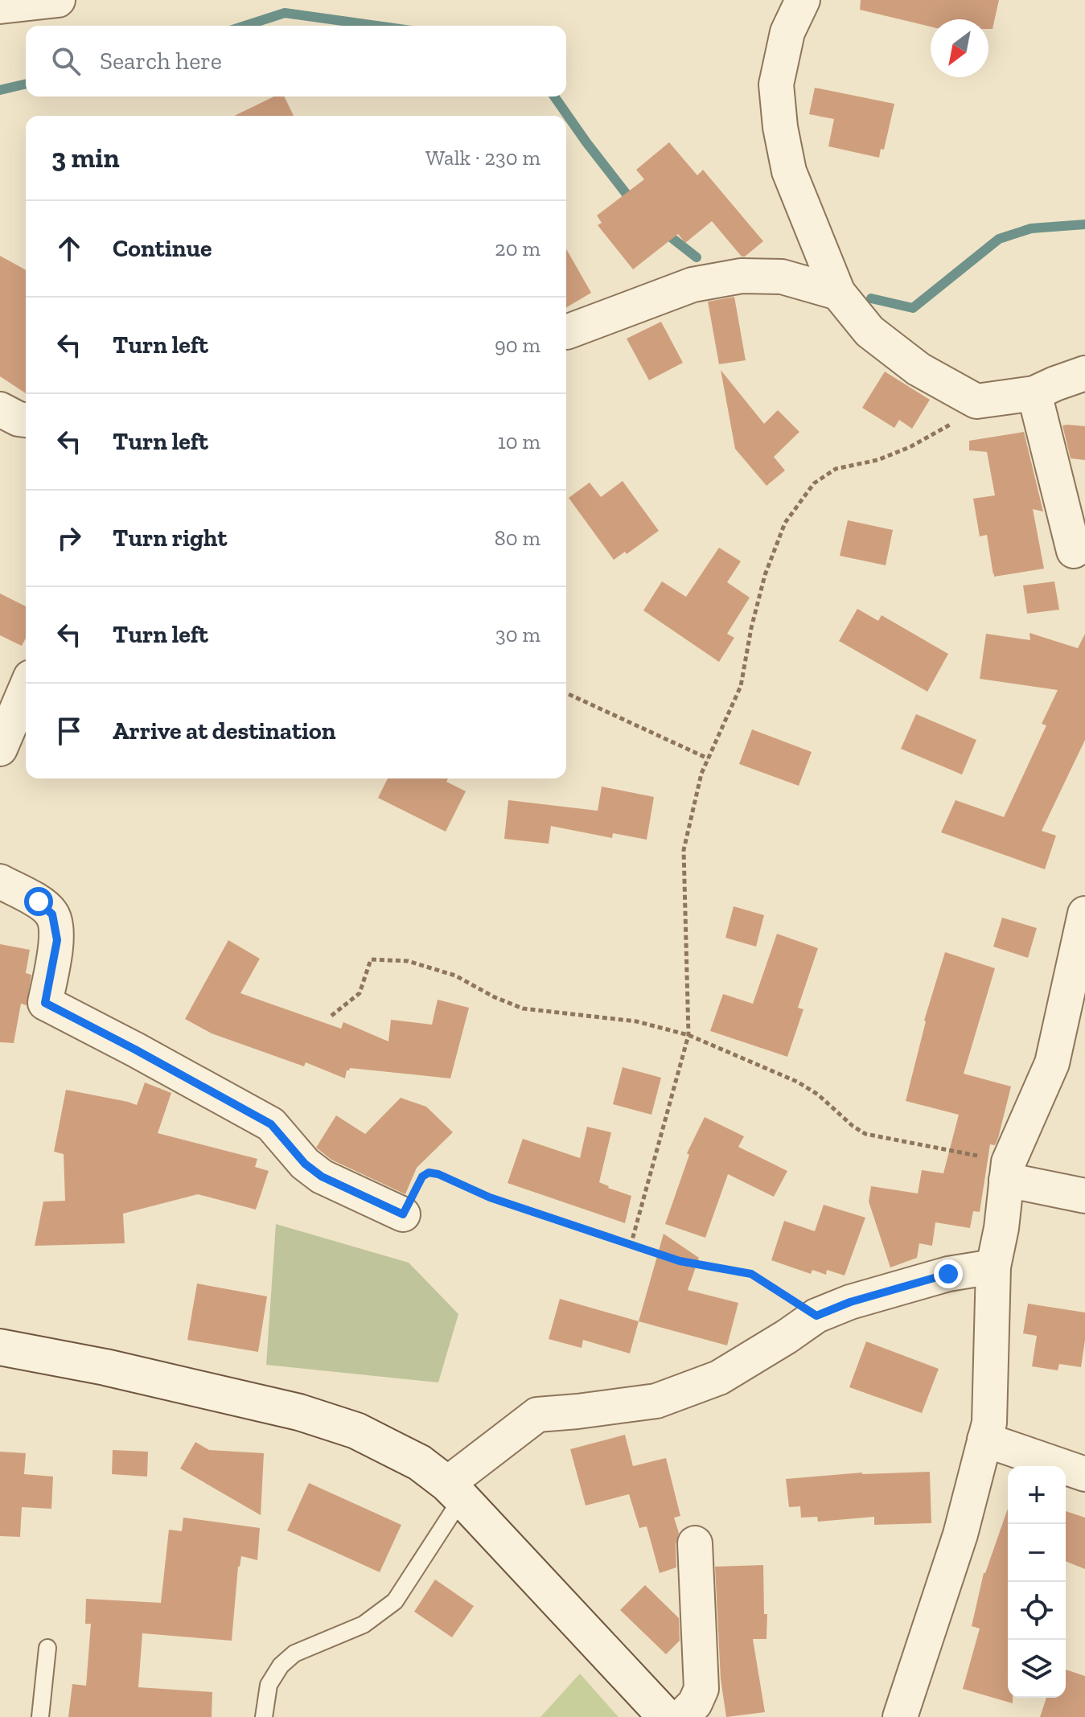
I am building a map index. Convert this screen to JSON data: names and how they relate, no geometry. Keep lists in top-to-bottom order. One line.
{"north":"bottom left","page":{"search":"Search here","heading":["3 min","Walk · 230 m"],"list":[["Continue","20 m"],["Turn left","90 m"],["Turn left","10 m"],["Turn right","80 m"],["Turn left","30 m"],"Arrive at destination"],"map_buttons":["+","−"]}}
